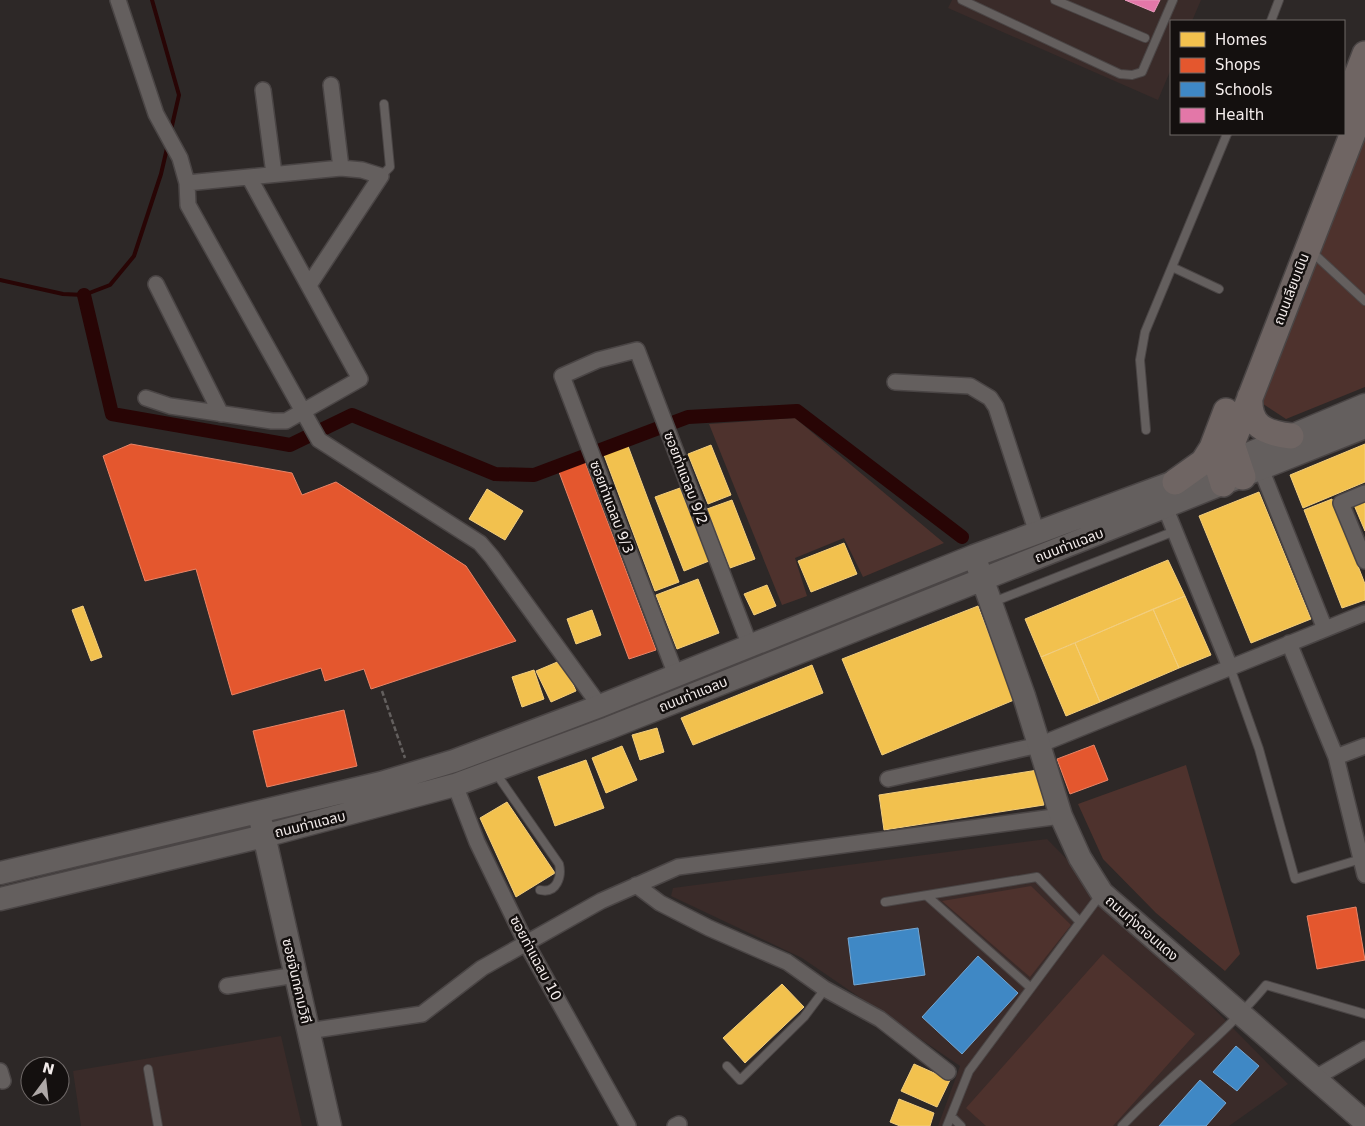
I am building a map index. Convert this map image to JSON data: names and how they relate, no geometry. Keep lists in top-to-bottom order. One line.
{"streets":{"main road":["ถนนเลียบเนิน","ถนนท่าแฉลบ","ถนนทุ่งดอนแดง","ซอยจันทคามวิถี"],"street":["ซอยท่าแฉลบ 9/2","ซอยท่าแฉลบ 9/3","ซอยท่าแฉลบ 10"]},"crossings":[["ถนนเลียบเนิน","ถนนท่าแฉลบ"],["ซอยท่าแฉลบ 9/2","ซอยท่าแฉลบ 9/3"],["ซอยท่าแฉลบ 9/2","ถนนท่าแฉลบ"],["ซอยท่าแฉลบ 9/3","ถนนท่าแฉลบ"],["ถนนท่าแฉลบ","ถนนทุ่งดอนแดง"],["ถนนท่าแฉลบ","ซอยท่าแฉลบ 10"],["ถนนท่าแฉลบ","ซอยจันทคามวิถี"]],"legend":["Homes","Shops","Schools","Health"],"north":"top"}
